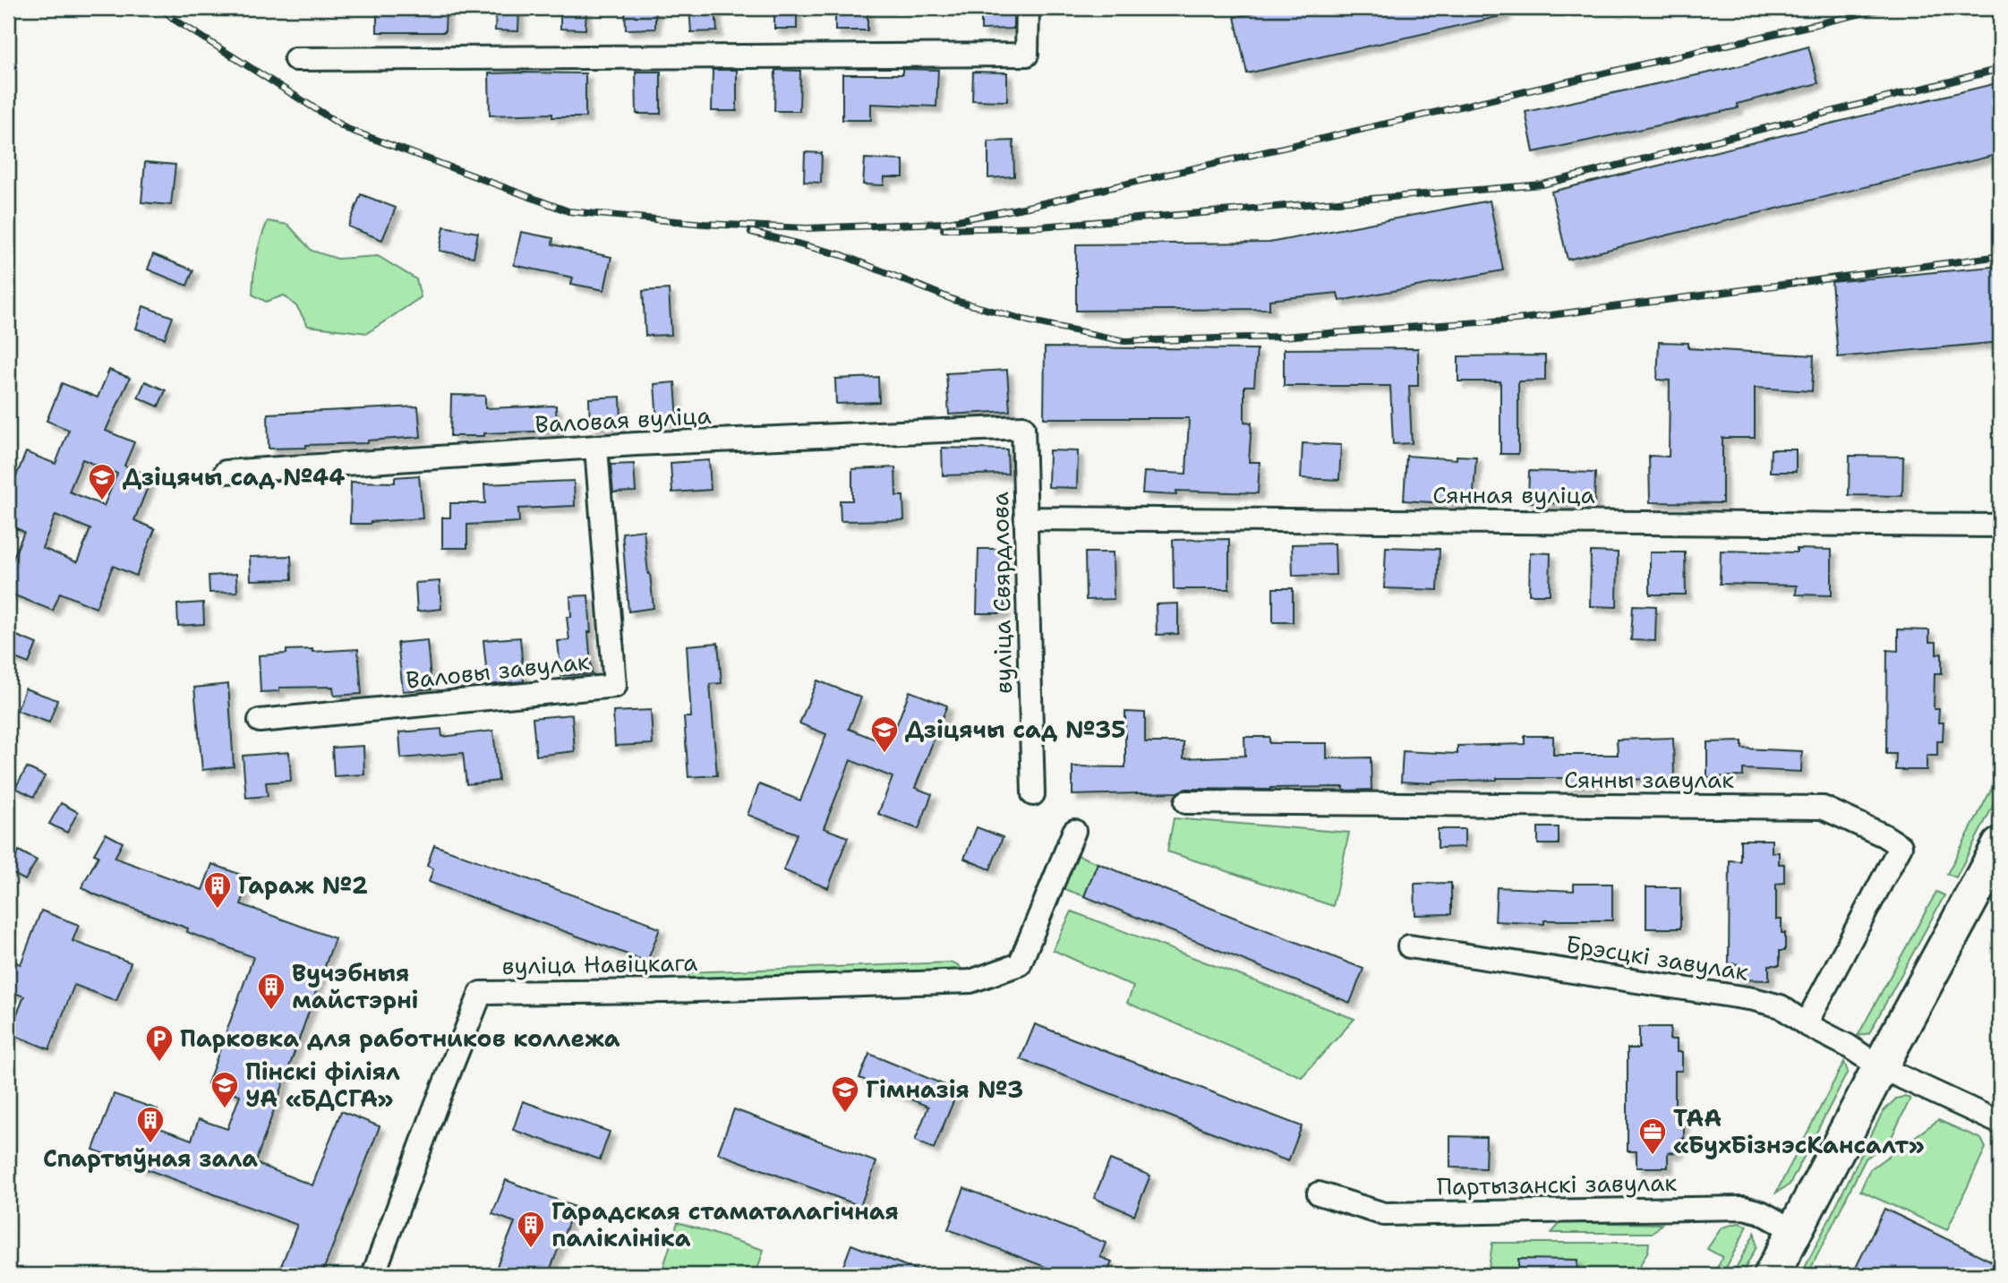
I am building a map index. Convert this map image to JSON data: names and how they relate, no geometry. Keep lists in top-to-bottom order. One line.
{"streets":{"street":["Валовая вуліца","Сянная вуліца","вуліца Свярдлова","Валовы завулак","Сянны завулак","Брэсцкі завулак","вуліца Навіцкага","Партызанскі завулак"]},"crossings":[["Валовая вуліца","вуліца Свярдлова"],["Валовая вуліца","Валовы завулак"],["Сянная вуліца","вуліца Свярдлова"],["Сянны завулак","Брэсцкі завулак"]],"places":{"school or university":["Дзіцячы сад №44","Дзіцячы сад №35","Пінскі філіял УА «БДСГА»","Гімназія №3"],"building":["Гараж №2","Вучэбныя майстэрні","Спартыўная зала","Гарадская стаматалагічная паліклініка"],"parking":["Парковка для работников коллежа"],"office":["ТАА «БухБізнэсКансалт»"]}}
